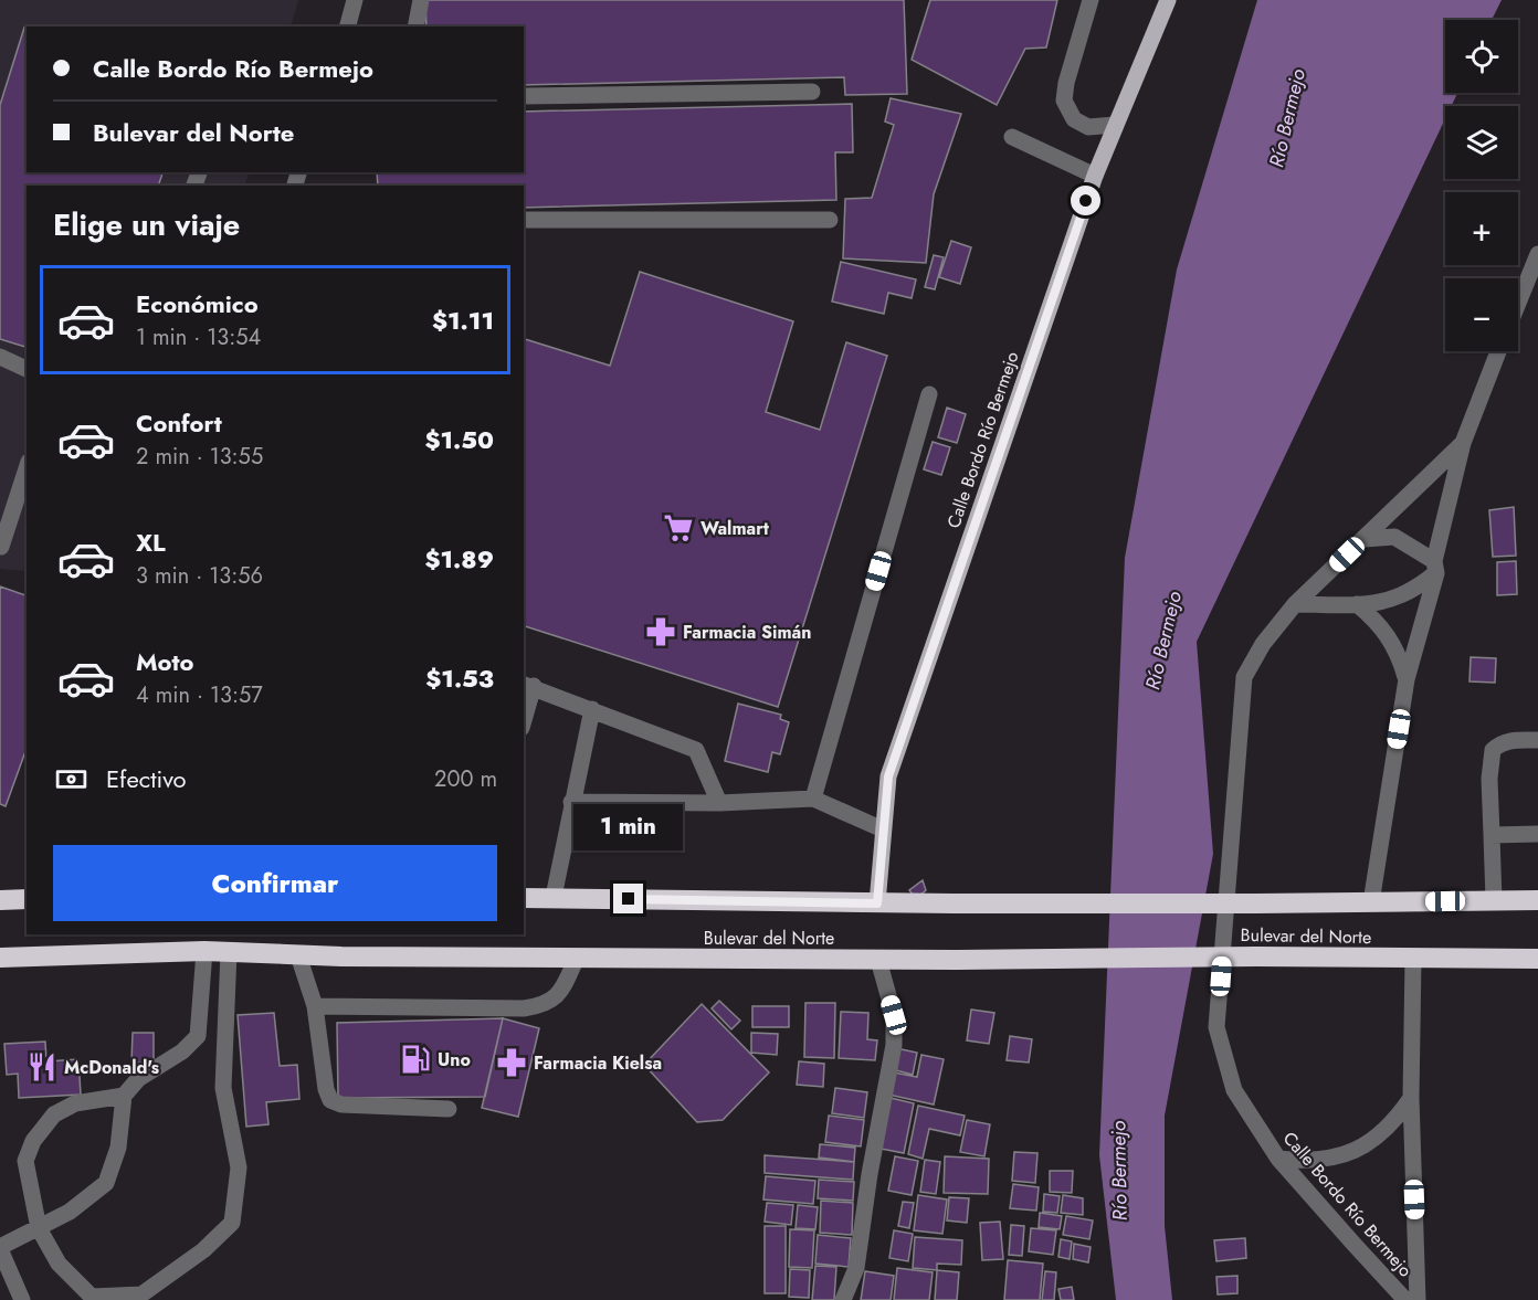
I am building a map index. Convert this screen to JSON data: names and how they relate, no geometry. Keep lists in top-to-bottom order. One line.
{"streets":{"highway":["Bulevar del Norte"],"main road":["Calle Bordo Río Bermejo"]},"crossings":[["Calle Bordo Río Bermejo","Bulevar del Norte"]],"water":["Río Bermejo"],"places":{"supermarket":["Walmart"],"pharmacy":["Farmacia Simán","Farmacia Kielsa"],"fuel station":["Uno"],"restaurant":["McDonald's"]},"page":{"map_buttons":["+","−"],"banner":["Calle Bordo Río Bermejo","Bulevar del Norte"],"heading":"Elige un viaje","list":[{"name":"Económico","note":"1 min · 13:54","value":"$1.11"},{"name":"Confort","note":"2 min · 13:55","value":"$1.50"},{"name":"XL","note":"3 min · 13:56","value":"$1.89"},{"name":"Moto","note":"4 min · 13:57","value":"$1.53"}],"pay":["Efectivo","200 m"],"bubble":"1 min","buttons":"Confirmar"}}
